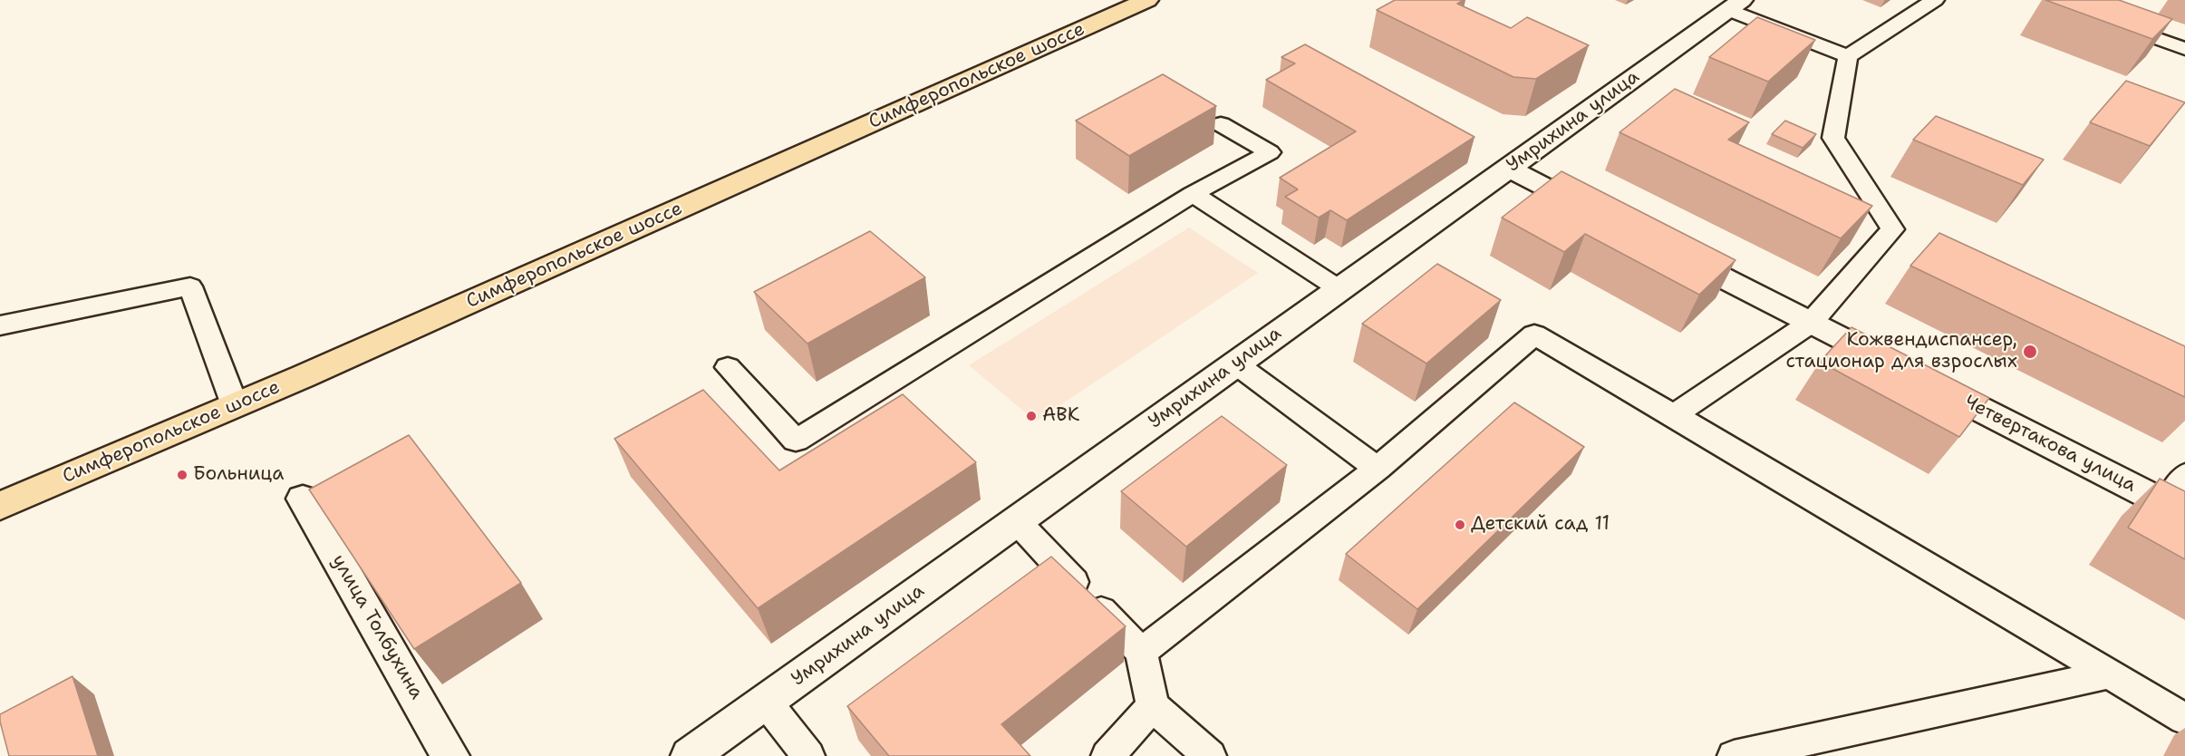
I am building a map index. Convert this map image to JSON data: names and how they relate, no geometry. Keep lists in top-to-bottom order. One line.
{"streets":{"main road":["Симферопольское шоссе"],"street":["Умрихина улица","Четвертакова улица","улица Толбухина"]},"places":["Кожвендиспансер, стационар для взрослых","АВК","Больница","Детский сад 11"]}
